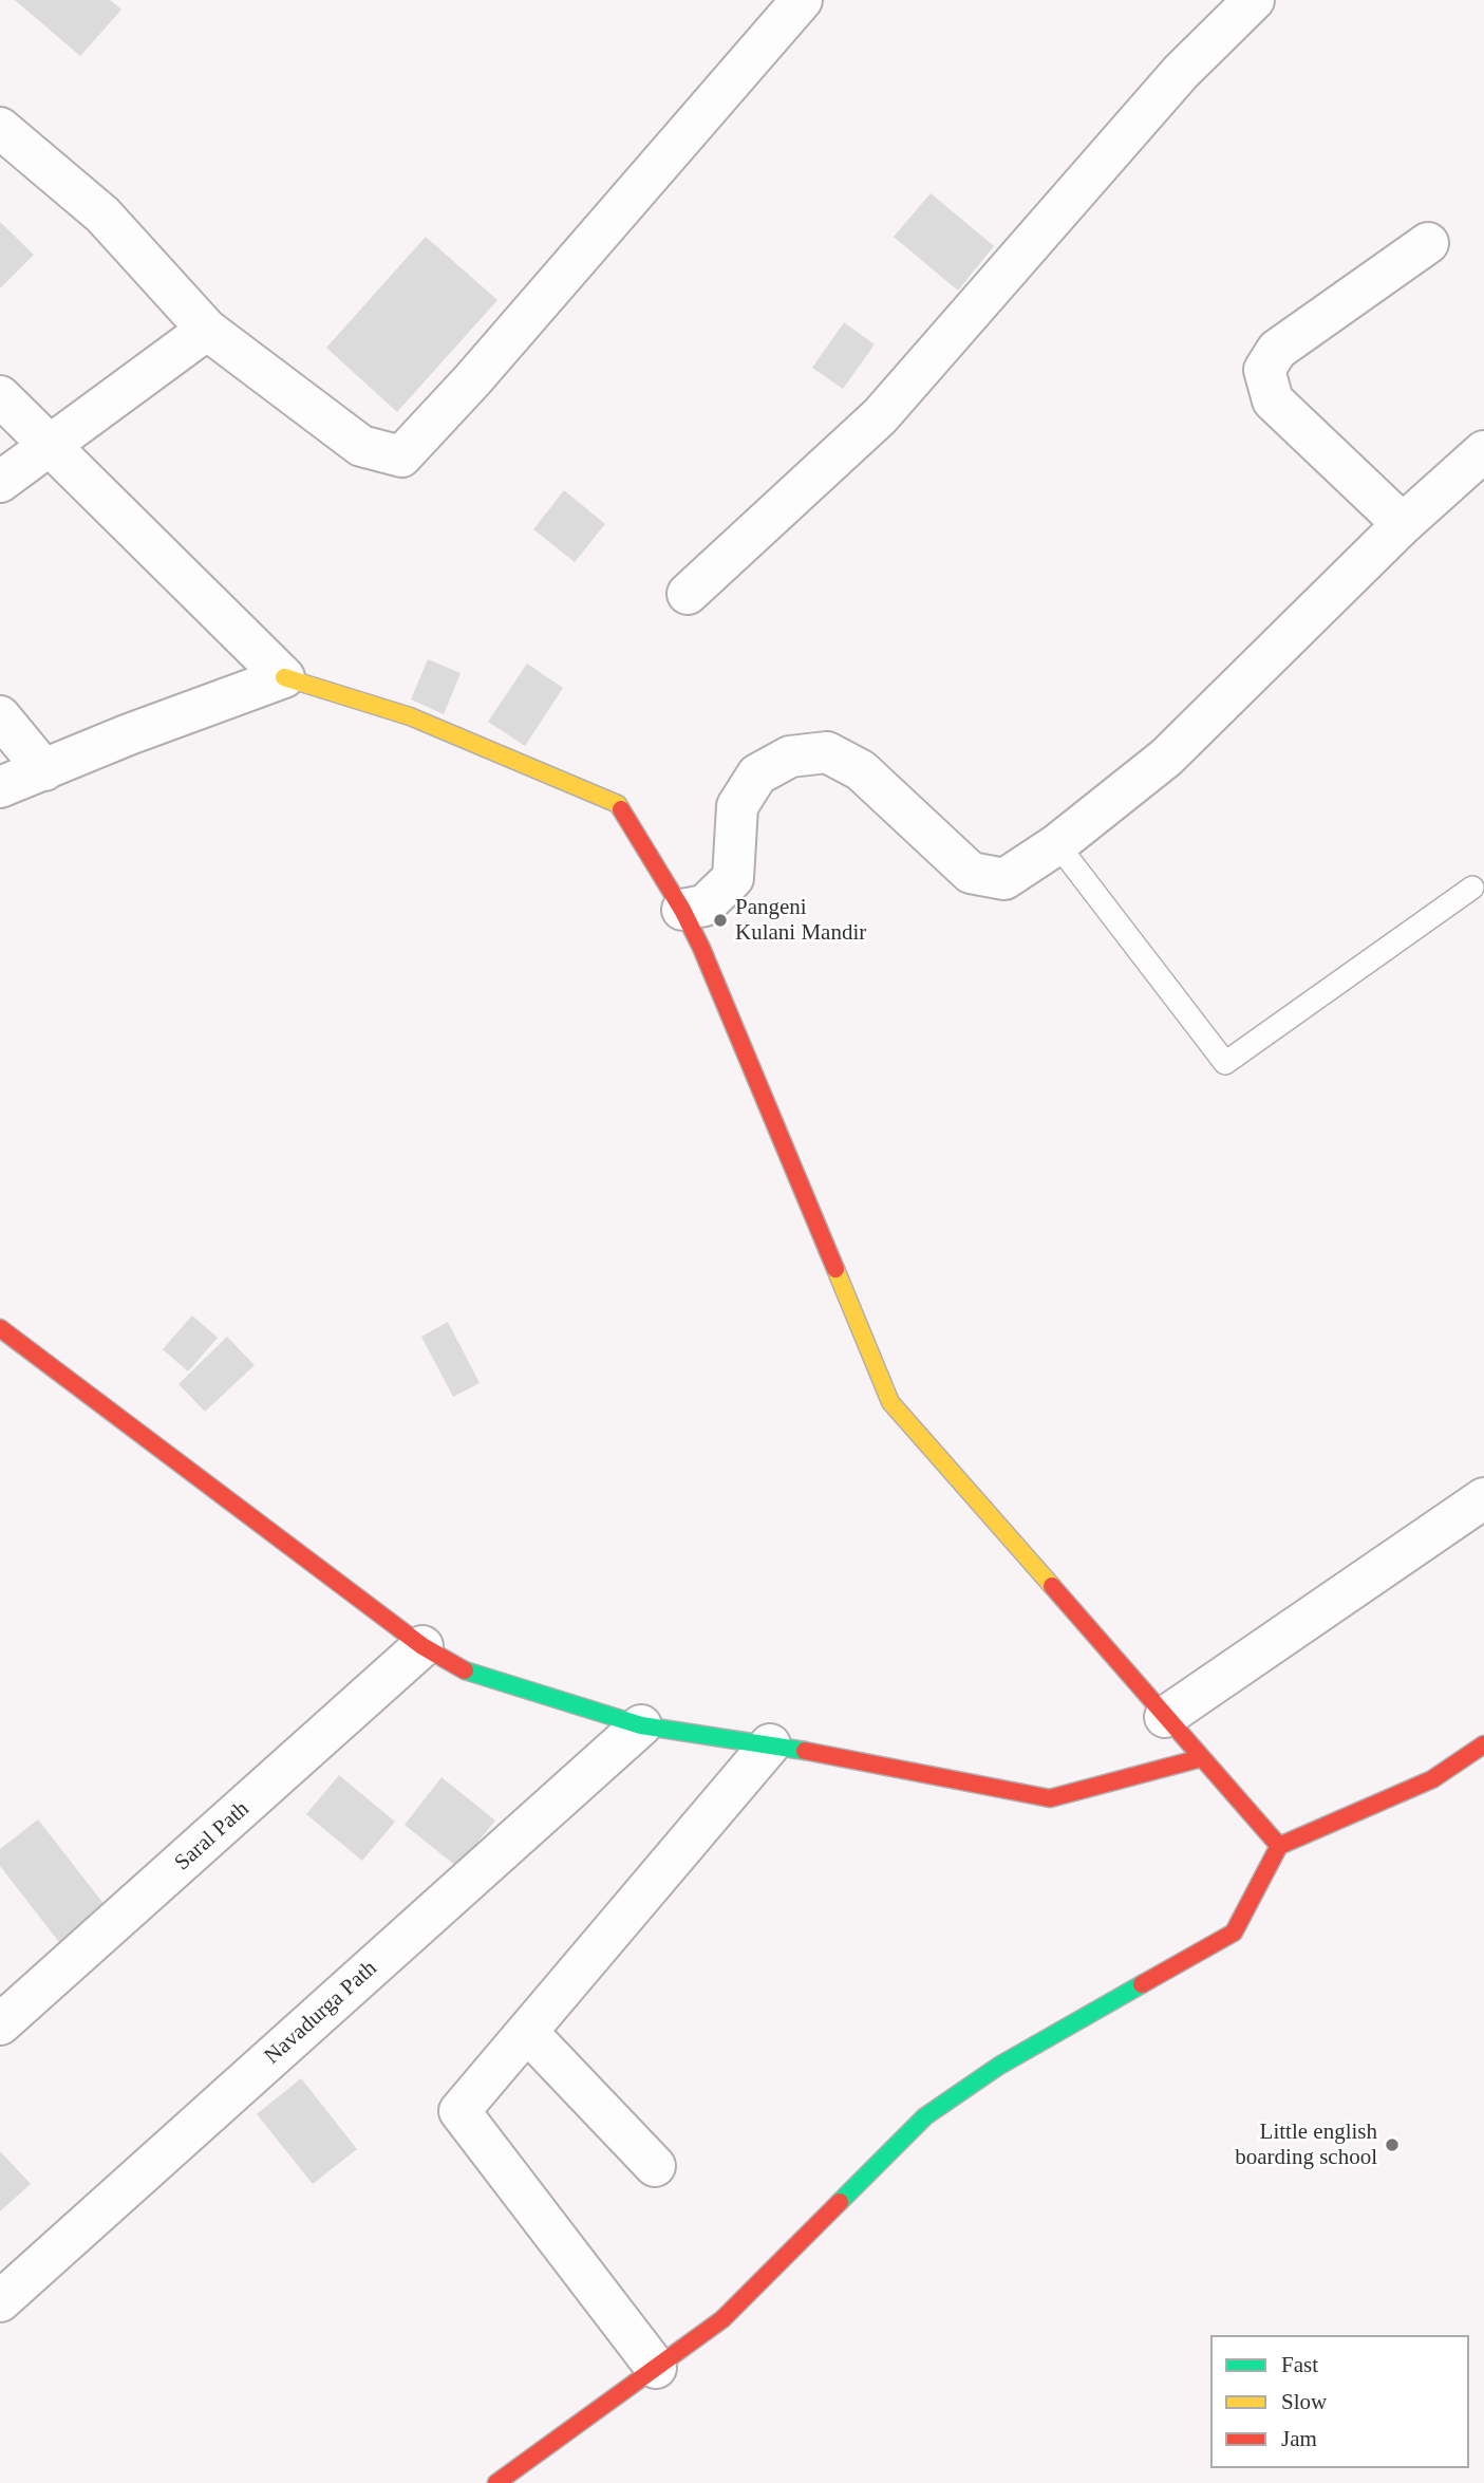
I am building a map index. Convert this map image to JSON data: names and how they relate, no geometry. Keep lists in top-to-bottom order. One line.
{"streets":{"street":["Saral Path","Navadurga Path"]},"places":["Pangeni Kulani Mandir","Little english boarding school"],"legend":["Fast","Slow","Jam"]}
